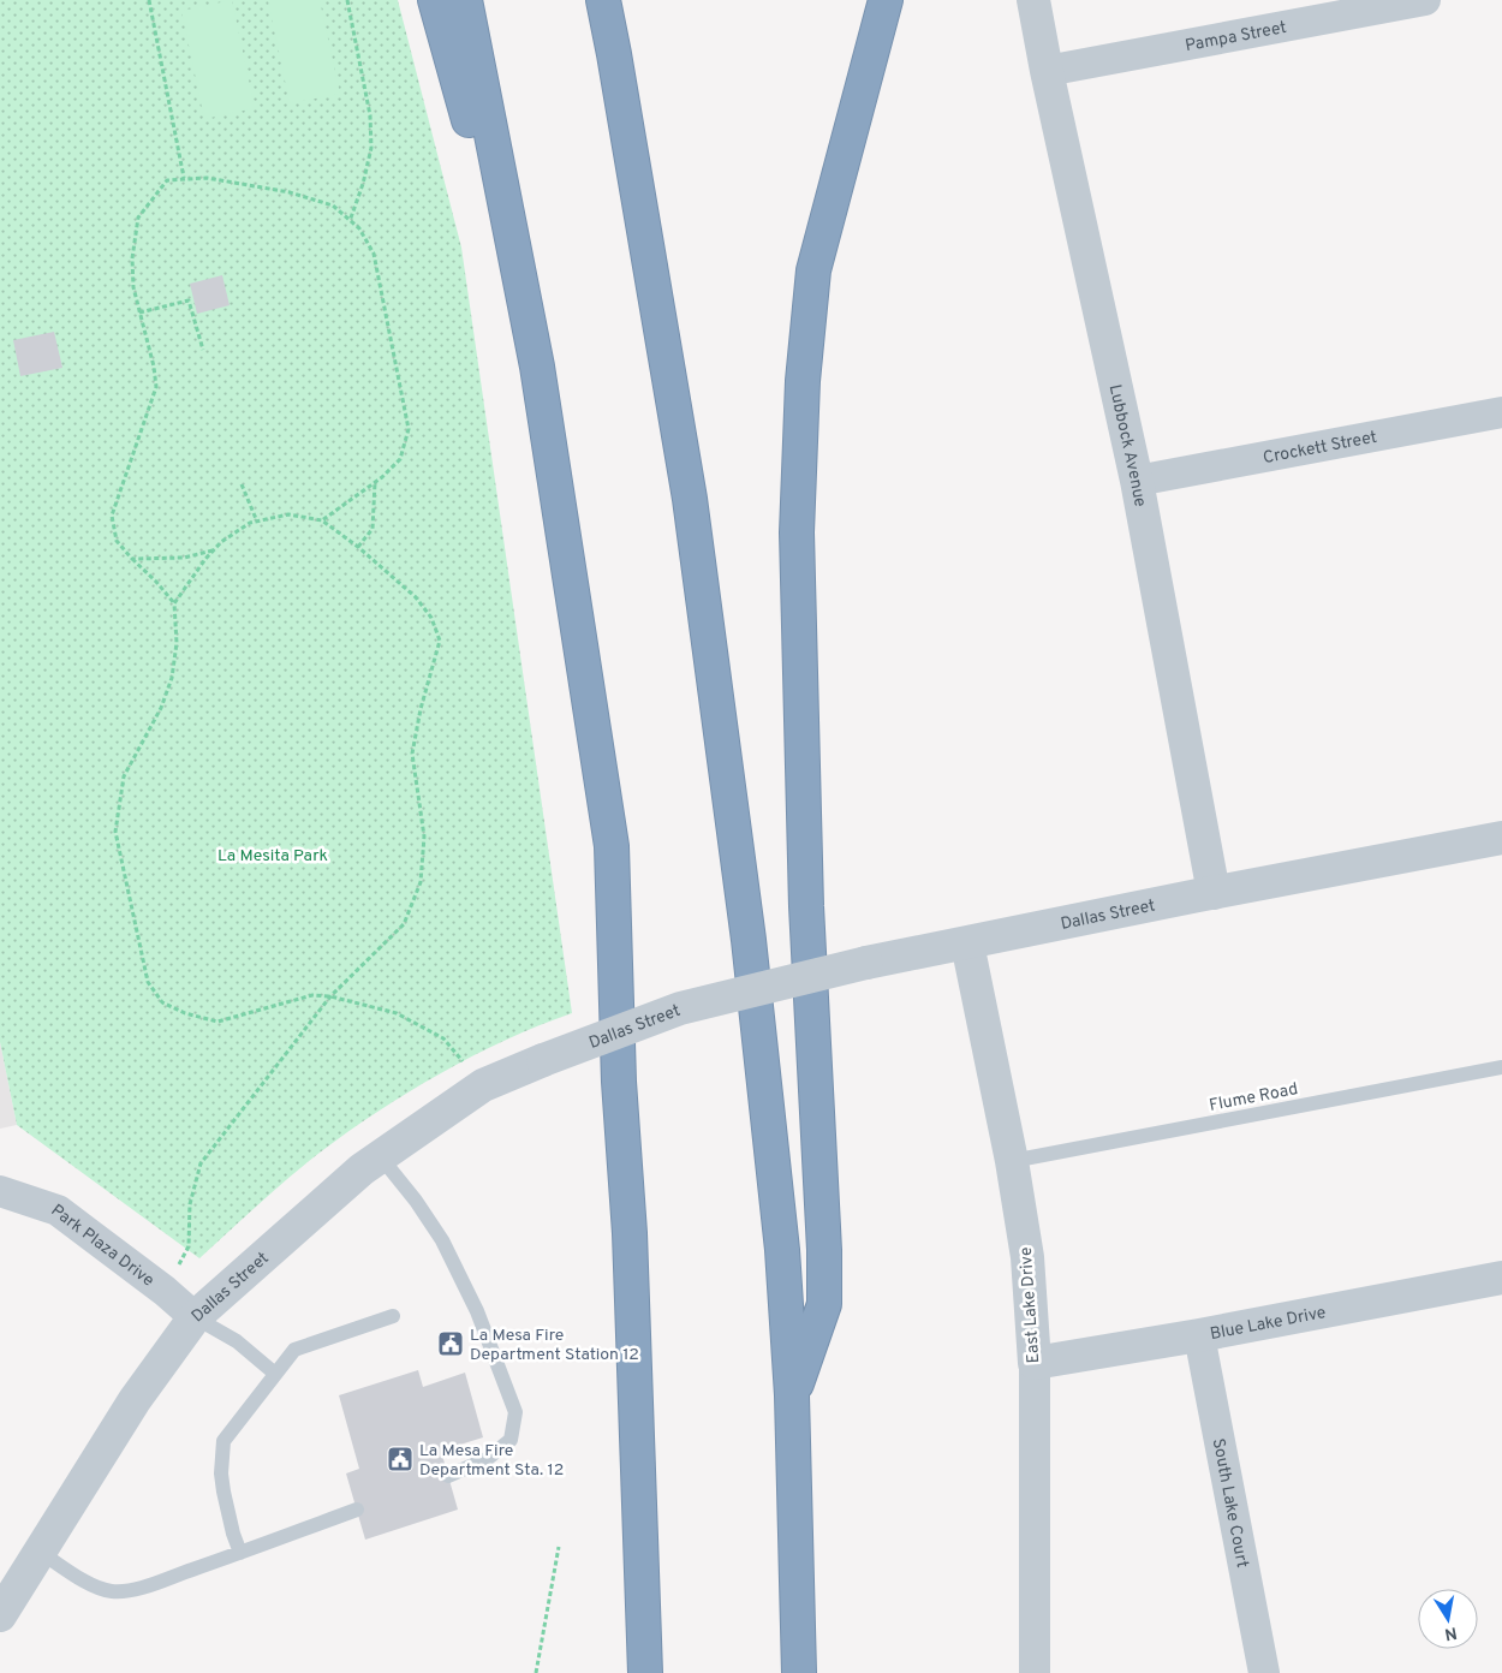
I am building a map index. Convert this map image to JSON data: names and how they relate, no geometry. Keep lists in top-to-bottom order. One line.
{"streets":{"street":["Pampa Street","Lubbock Avenue","Crockett Street","Dallas Street","Park Plaza Drive","East Lake Drive","Blue Lake Drive","South Lake Court"],"lane":["Flume Road"]},"crossings":[["Pampa Street","Lubbock Avenue"],["Lubbock Avenue","Crockett Street"],["Lubbock Avenue","Dallas Street"],["Dallas Street","Park Plaza Drive"],["Dallas Street","East Lake Drive"],["Flume Road","East Lake Drive"],["East Lake Drive","Blue Lake Drive"],["Blue Lake Drive","South Lake Court"]],"parks":["La Mesita Park"],"places":{"public building":["La Mesa Fire Department Station 12","La Mesa Fire Department Sta. 12"]},"north":"bottom"}
